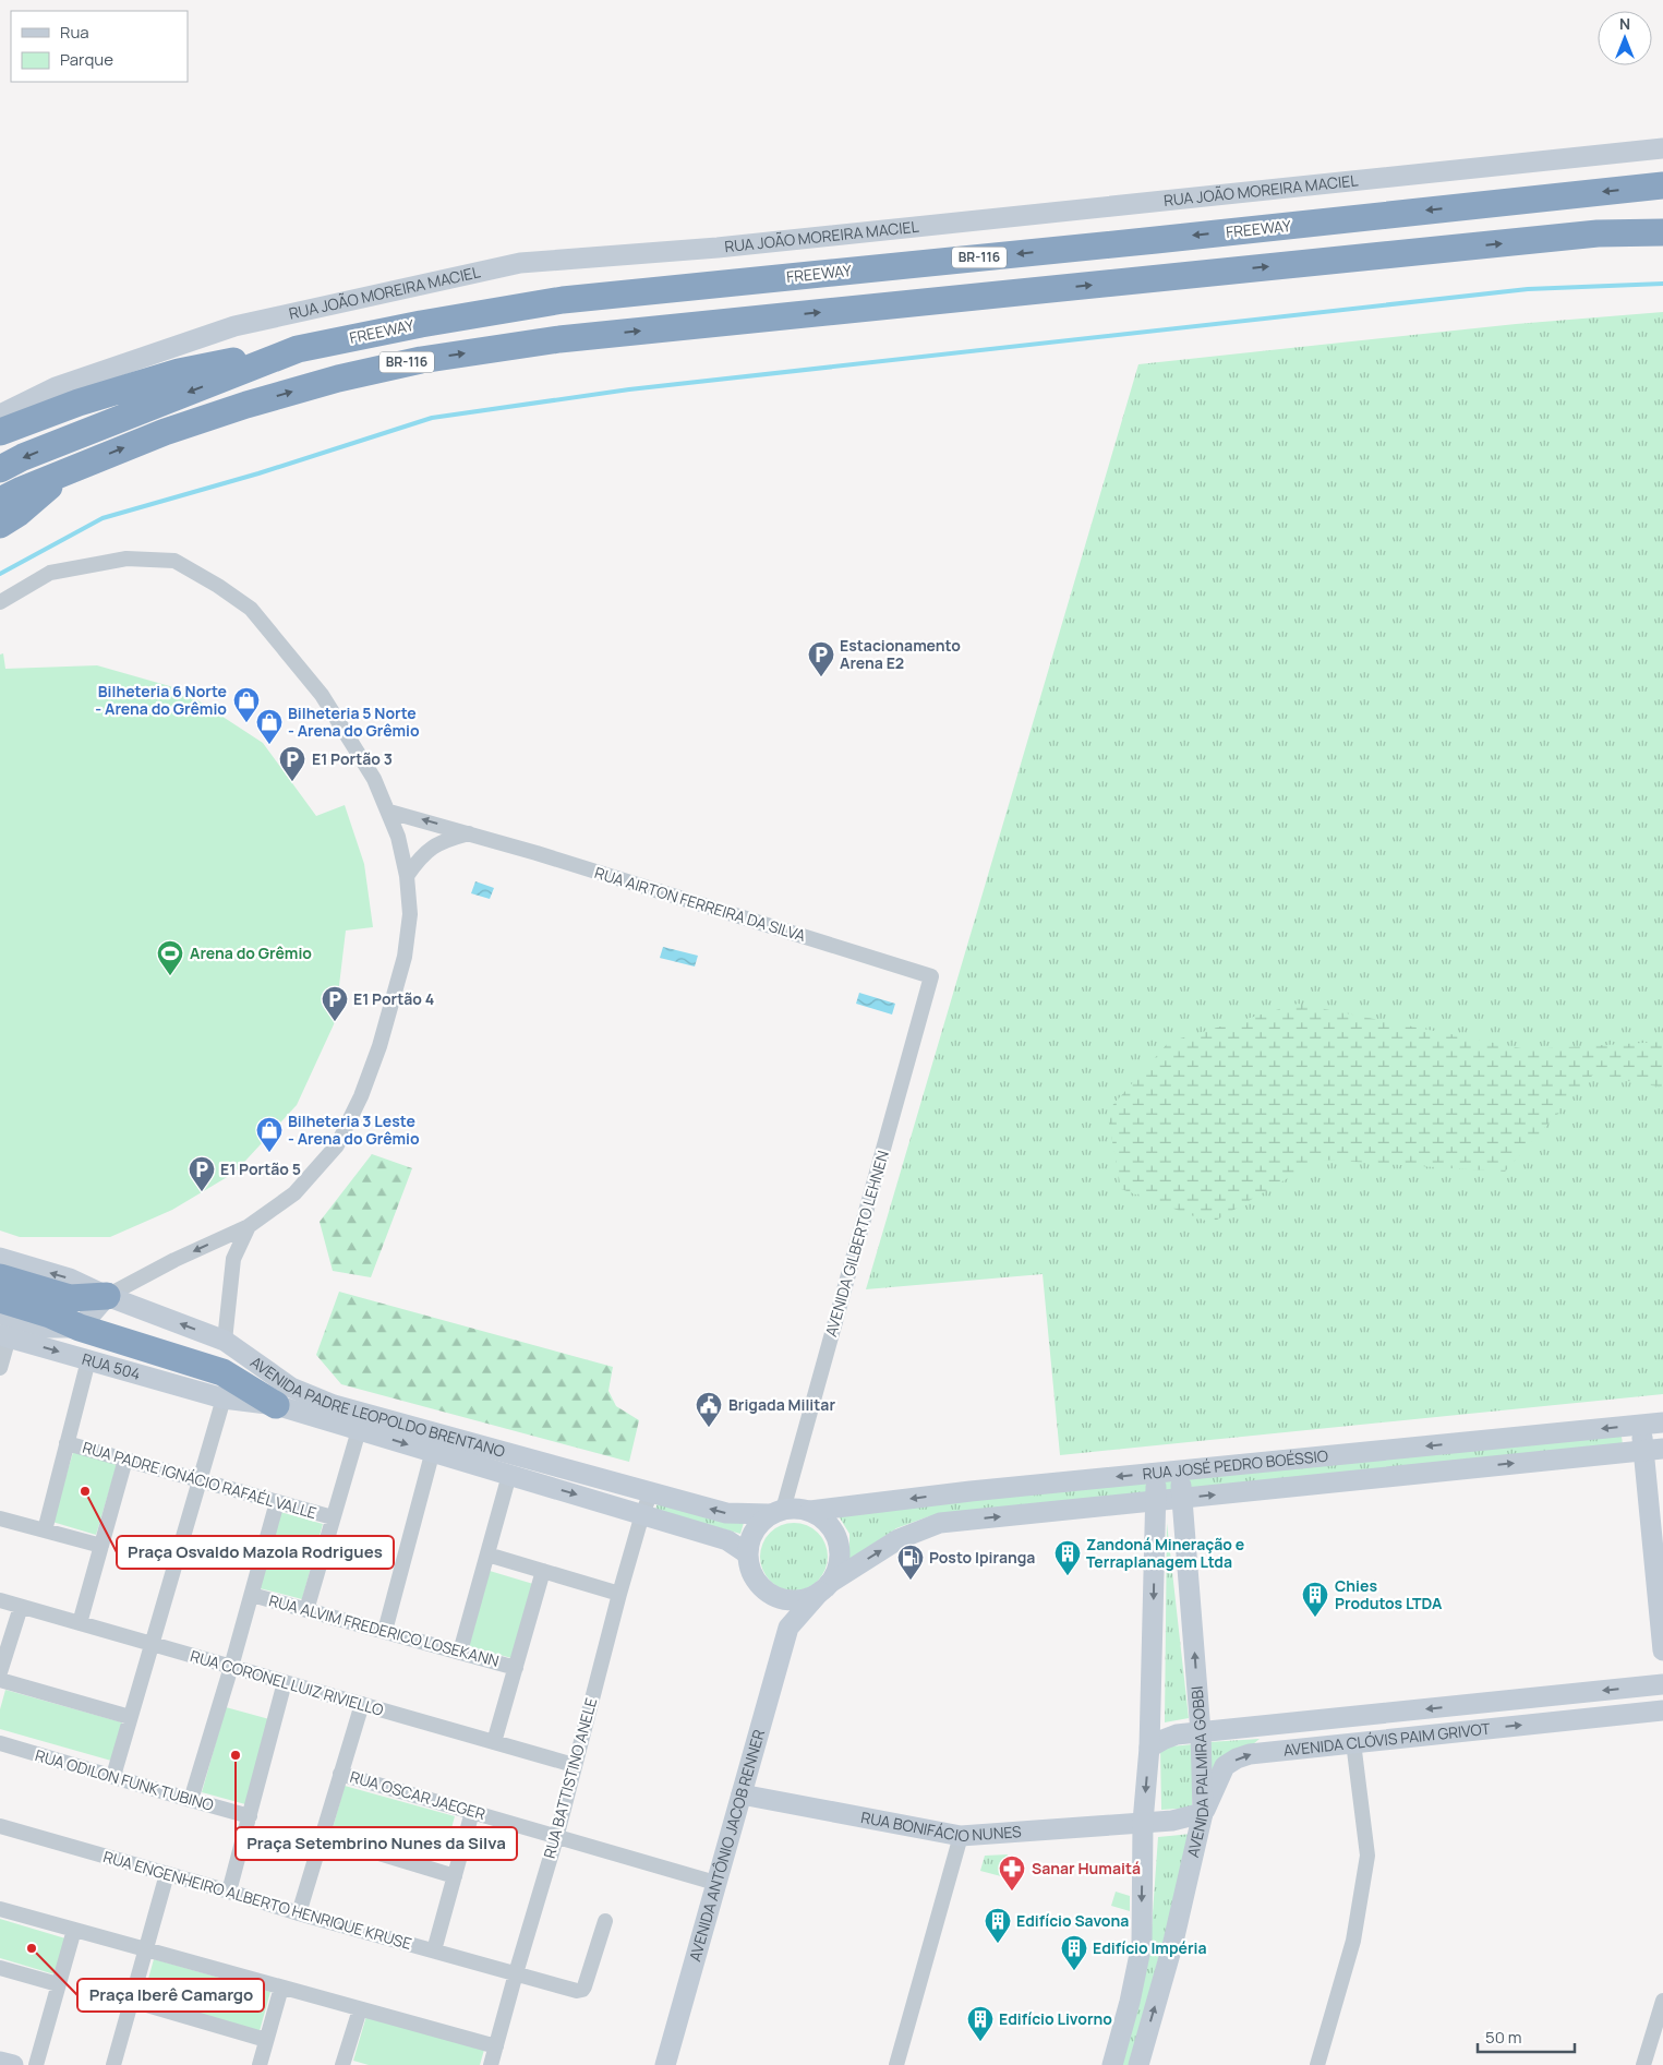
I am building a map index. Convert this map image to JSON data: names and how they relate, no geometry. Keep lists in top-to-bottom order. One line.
{"streets":{"highway":["FREEWAY","BR-116"],"street":["RUA JOÃO MOREIRA MACIEL","RUA AIRTON FERREIRA DA SILVA","AVENIDA GILBERTO LEHNEN","RUA 504","AVENIDA PADRE LEOPOLDO BRENTANO","RUA JOSÉ PEDRO BOÉSSIO","RUA PADRE IGNÁCIO RAFAÉL VALLE","RUA ALVIM FREDERICO LOSEKANN","RUA CORONEL LUIZ RIVIELLO","AVENIDA CLÓVIS PAIM GRIVOT","AVENIDA PALMIRA GOBBI","RUA BATTISTINO ANELE","RUA ODILON FUNK TUBINO","RUA OSCAR JAEGER","RUA BONIFÁCIO NUNES","AVENIDA ANTÔNIO JACOB RENNER","RUA ENGENHEIRO ALBERTO HENRIQUE KRUSE"]},"crossings":[["RUA AIRTON FERREIRA DA SILVA","AVENIDA GILBERTO LEHNEN"],["AVENIDA GILBERTO LEHNEN","AVENIDA PADRE LEOPOLDO BRENTANO"],["AVENIDA GILBERTO LEHNEN","RUA JOSÉ PEDRO BOÉSSIO"],["AVENIDA GILBERTO LEHNEN","AVENIDA ANTÔNIO JACOB RENNER"],["RUA 504","AVENIDA PADRE LEOPOLDO BRENTANO"],["AVENIDA PADRE LEOPOLDO BRENTANO","RUA JOSÉ PEDRO BOÉSSIO"],["AVENIDA PADRE LEOPOLDO BRENTANO","RUA BATTISTINO ANELE"],["AVENIDA PADRE LEOPOLDO BRENTANO","AVENIDA ANTÔNIO JACOB RENNER"],["RUA JOSÉ PEDRO BOÉSSIO","AVENIDA PALMIRA GOBBI"],["RUA JOSÉ PEDRO BOÉSSIO","AVENIDA ANTÔNIO JACOB RENNER"],["RUA CORONEL LUIZ RIVIELLO","RUA BATTISTINO ANELE"],["AVENIDA CLÓVIS PAIM GRIVOT","AVENIDA PALMIRA GOBBI"],["RUA BATTISTINO ANELE","RUA OSCAR JAEGER"],["RUA BATTISTINO ANELE","RUA ENGENHEIRO ALBERTO HENRIQUE KRUSE"],["RUA OSCAR JAEGER","AVENIDA ANTÔNIO JACOB RENNER"],["RUA BONIFÁCIO NUNES","AVENIDA ANTÔNIO JACOB RENNER"]],"places":{"parking":["Estacionamento Arena E2","E1 Portão 3","E1 Portão 4","E1 Portão 5"],"shop":["Bilheteria 6 Norte - Arena do Grêmio","Bilheteria 5 Norte - Arena do Grêmio","Bilheteria 3 Leste - Arena do Grêmio"],"sports":["Arena do Grêmio"],"public building":["Brigada Militar"],"other":["Praça Osvaldo Mazola Rodrigues","Praça Setembrino Nunes da Silva","Praça Iberê Camargo"],"building":["Zandoná Mineração e Terraplanagem Ltda","Chies Produtos LTDA","Edifício Savona","Edifício Impéria","Edifício Livorno"],"fuel station":["Posto Ipiranga"],"pharmacy":["Sanar Humaitá"]},"legend":["Rua","Parque"],"scale_bar":"50 m","north":"top"}
